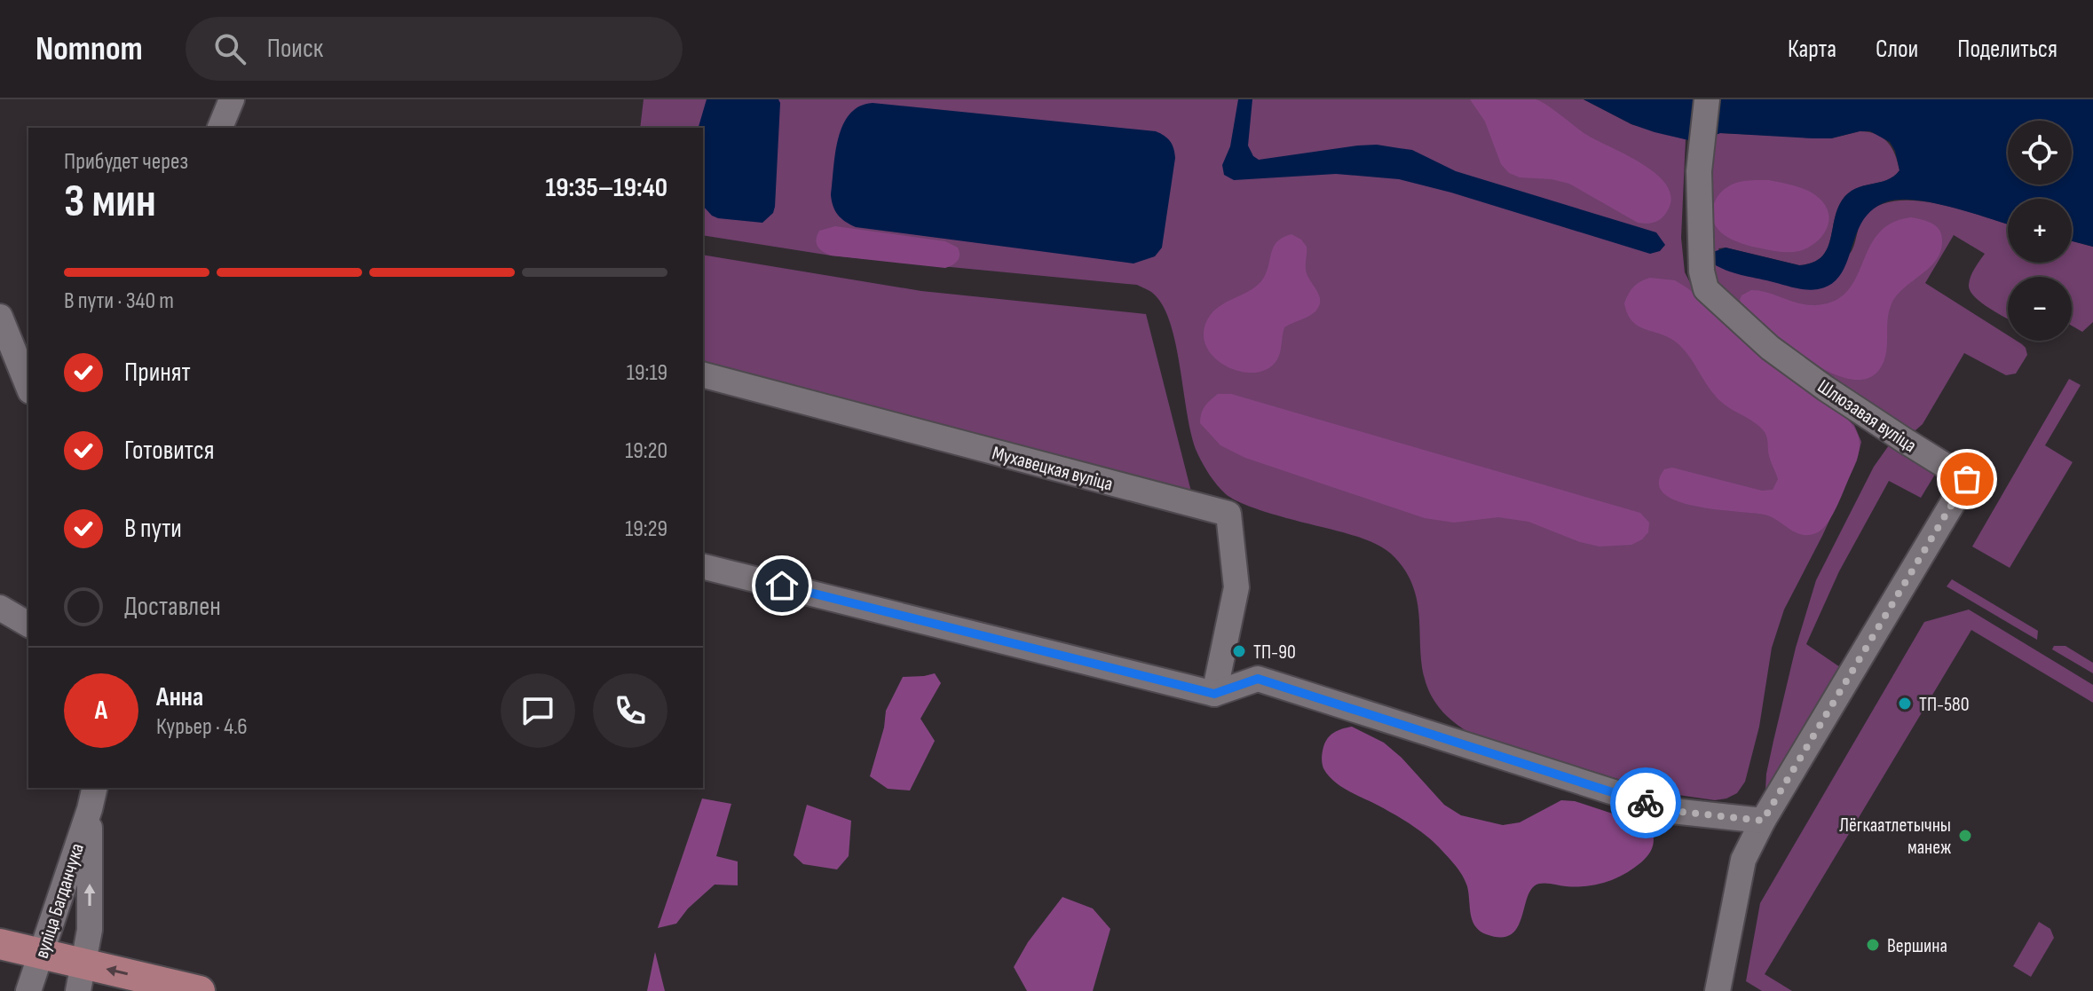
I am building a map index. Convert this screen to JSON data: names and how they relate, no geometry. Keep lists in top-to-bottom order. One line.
{"streets":{"street":["Шлюзавая вуліца","Мухавецкая вуліца","вуліца Багданчука"]},"places":["ТП-90","ТП-580","Лёгкаатлетычны манеж","Вершина"],"page":{"header":"Nomnom","search":"Поиск","nav":["Карта","Слои","Поделиться"],"map_buttons":["+","−"],"heading":["3 мин","Прибудет через","19:35–19:40"],"panel":["Анна","Курьер · 4.6"],"bar":"В пути · 340 m","list":[["Принят","19:19"],["Готовится","19:20"],["В пути","19:29"],"Доставлен"],"round":"А"}}
